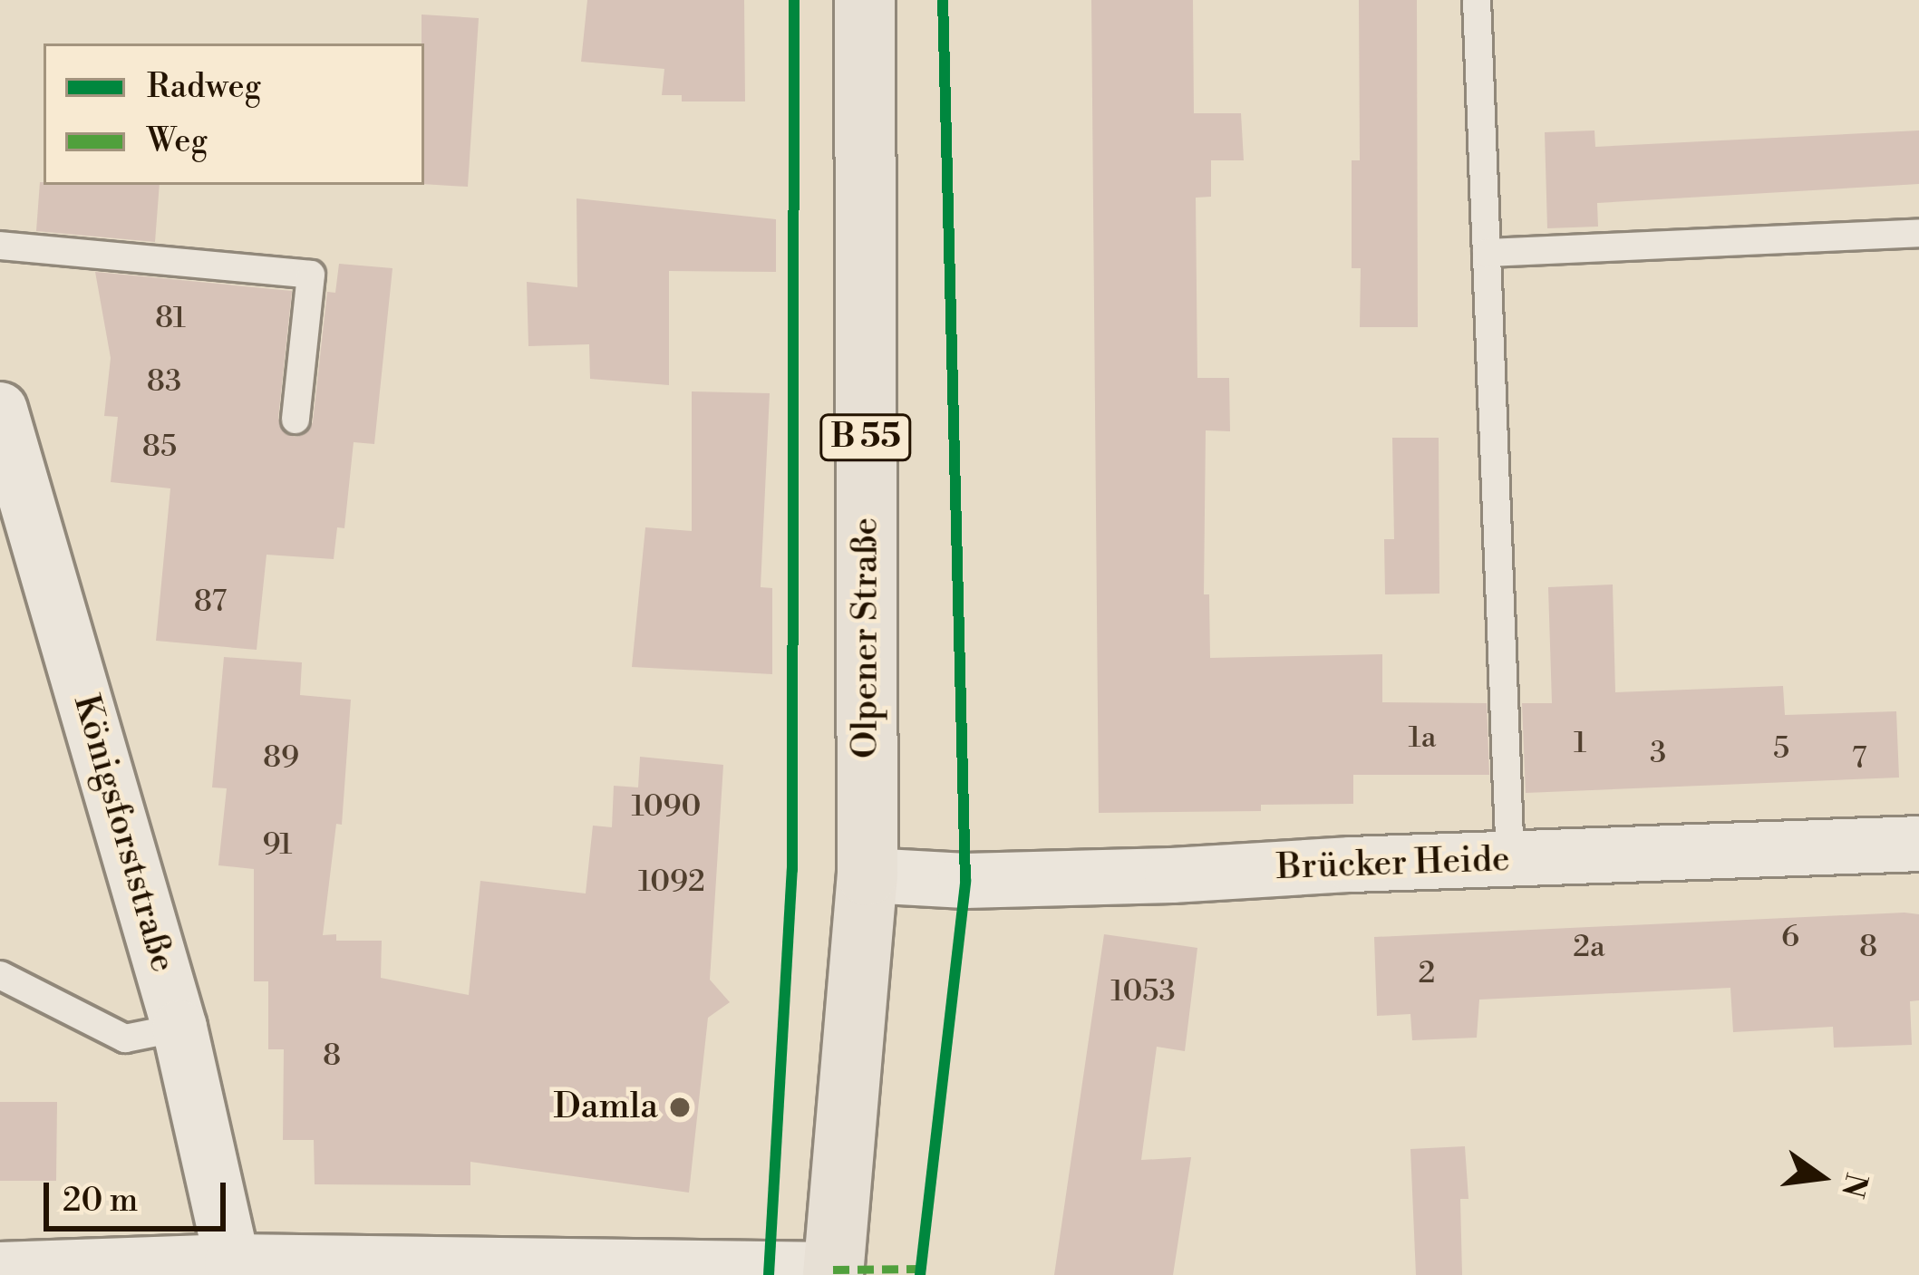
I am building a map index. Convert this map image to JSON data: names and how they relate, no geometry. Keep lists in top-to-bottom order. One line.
{"streets":{"main road":["B 55","Olpener Straße"],"street":["Königsforststraße","Brücker Heide"]},"crossings":[["Olpener Straße","Brücker Heide"]],"places":["Damla"],"house_numbers":["81","83","85","87","1a","1","5","3","89","7","1090","91","1092","6","2a","8","2","1053","8"],"legend":["Radweg","Weg"],"scale_bar":"20 m","north":"right"}
